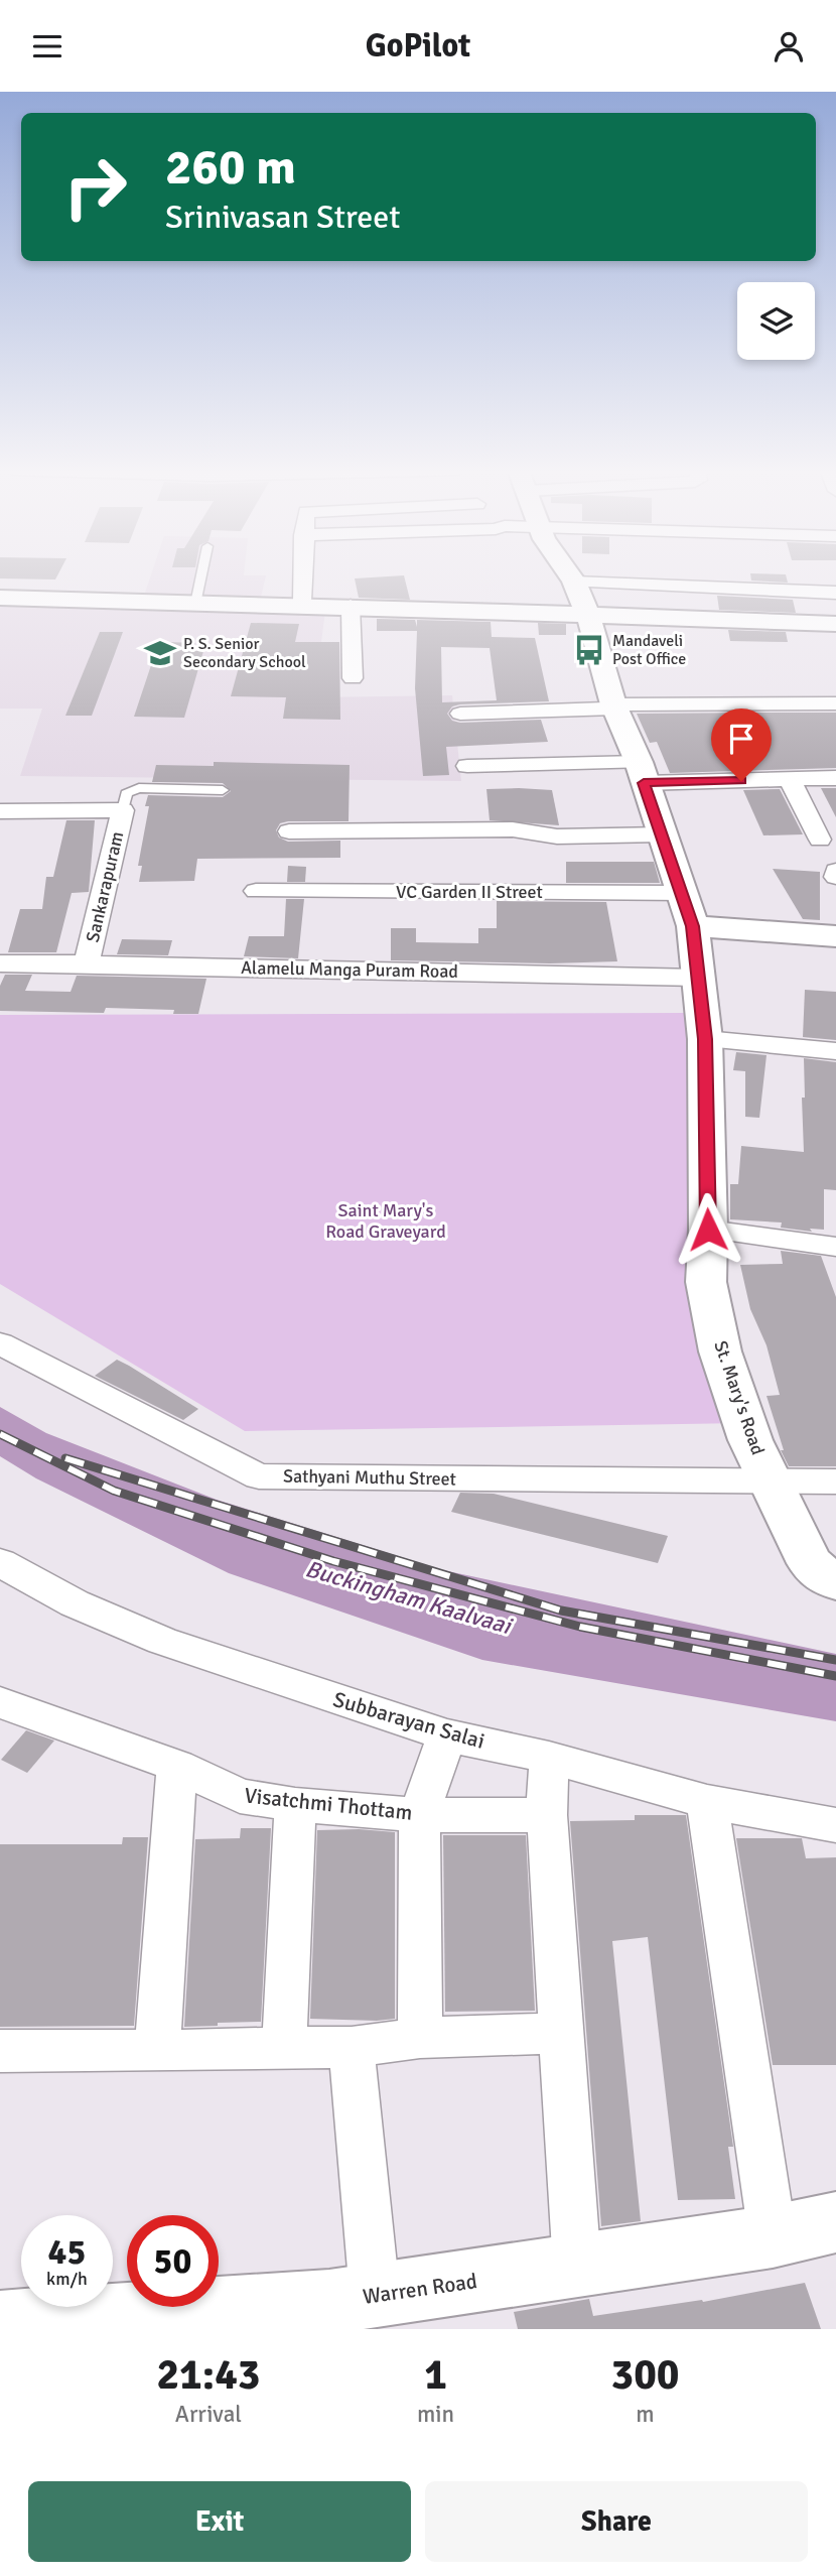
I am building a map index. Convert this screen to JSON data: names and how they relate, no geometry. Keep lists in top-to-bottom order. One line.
{"streets":{"main road":["St. Mary's Road","Warren Road"],"street":["Sankarapuram","VC Garden II Street","Alamelu Manga Puram Road","Sathyani Muthu Street","Subbarayan Salai","Visatchmi Thottam"]},"crossings":[["Sankarapuram","Alamelu Manga Puram Road"],["VC Garden II Street","St. Mary's Road"],["Alamelu Manga Puram Road","St. Mary's Road"],["St. Mary's Road","Sathyani Muthu Street"]],"water":["Buckingham Kaalvaai"],"parks":["Saint Mary's Road Graveyard"],"places":{"bus stop":["Mandaveli Post Office"],"school or university":["P. S. Senior Secondary School"]},"page":{"header":"GoPilot","turn":["260 m","Srinivasan Street"],"speed":"45 km/h","limit":"50","eta":["21:43","Arrival","1","min","300","m"],"buttons":["Exit","Share"]}}
